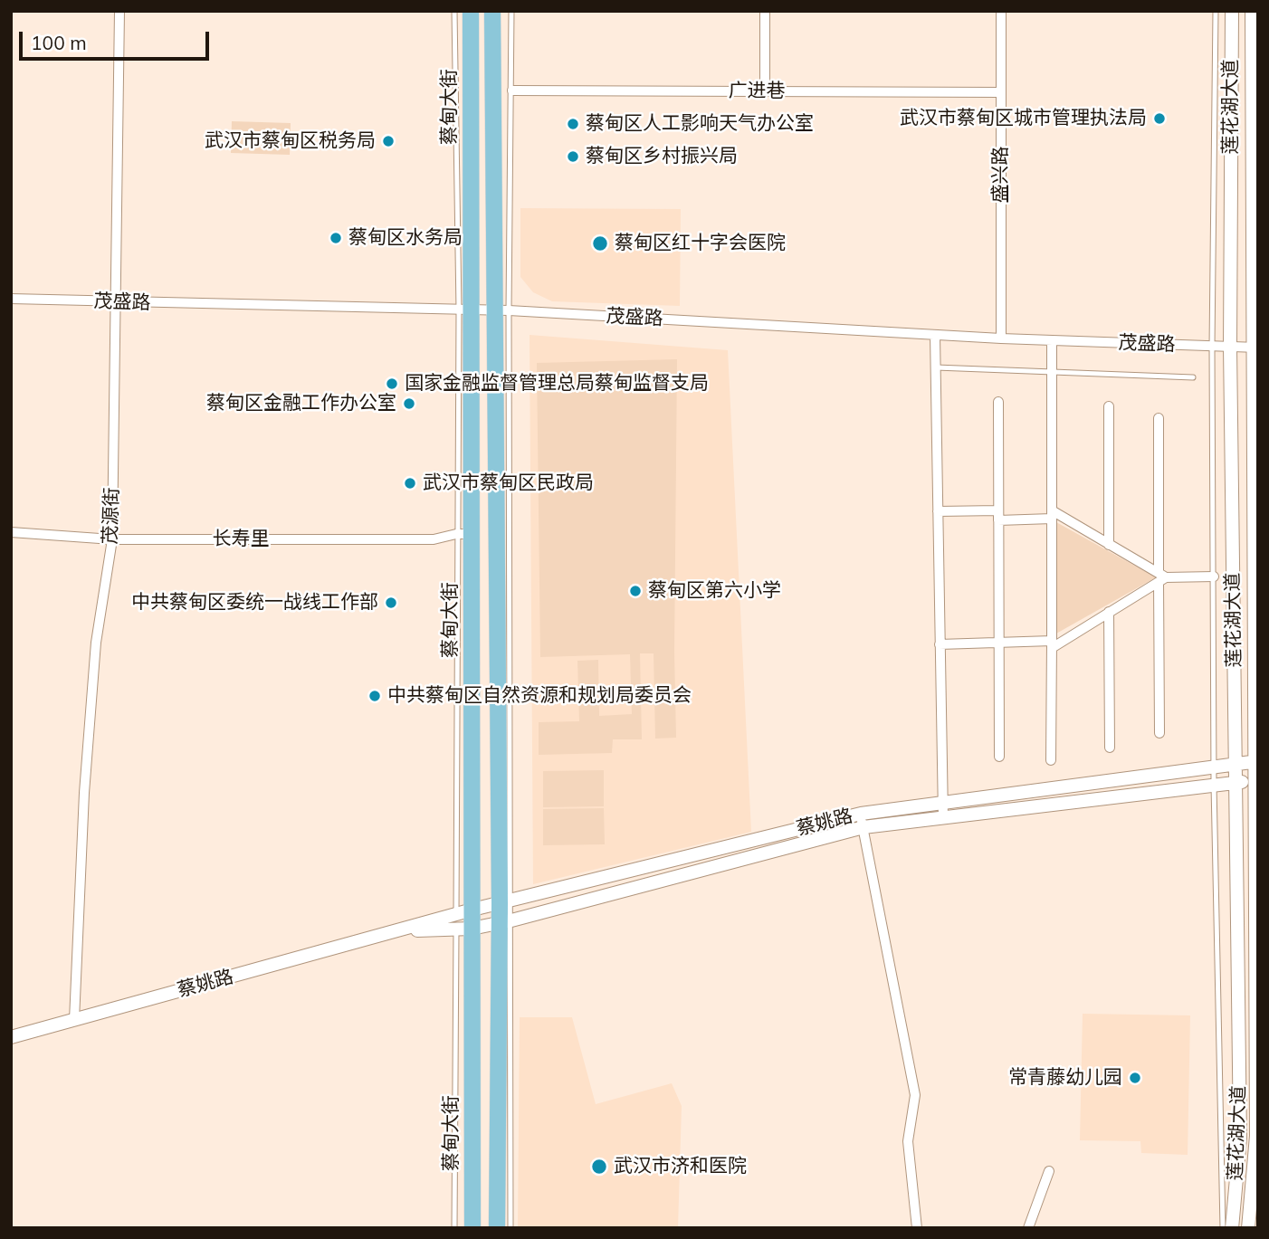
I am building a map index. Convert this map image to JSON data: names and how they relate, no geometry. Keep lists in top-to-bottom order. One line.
{"streets":{"main road":["蔡甸大街"],"street":["广进巷","莲花湖大道","盛兴路","茂盛路","茂源街","长寿里","蔡姚路"]},"crossings":[["广进巷","盛兴路"],["蔡甸大街","茂盛路"],["蔡甸大街","长寿里"],["蔡甸大街","蔡姚路"],["莲花湖大道","茂盛路"],["莲花湖大道","蔡姚路"],["盛兴路","茂盛路"],["茂盛路","茂源街"],["茂源街","长寿里"],["茂源街","蔡姚路"]],"places":["武汉市蔡甸区城市管理执法局","蔡甸区人工影响天气办公室","武汉市蔡甸区税务局","蔡甸区乡村振兴局","蔡甸区水务局","蔡甸区红十字会医院","国家金融监督管理总局蔡甸监督支局","蔡甸区金融工作办公室","武汉市蔡甸区民政局","蔡甸区第六小学","中共蔡甸区委统一战线工作部","中共蔡甸区自然资源和规划局委员会","常青藤幼儿园","武汉市济和医院"],"scale_bar":"100 m"}
